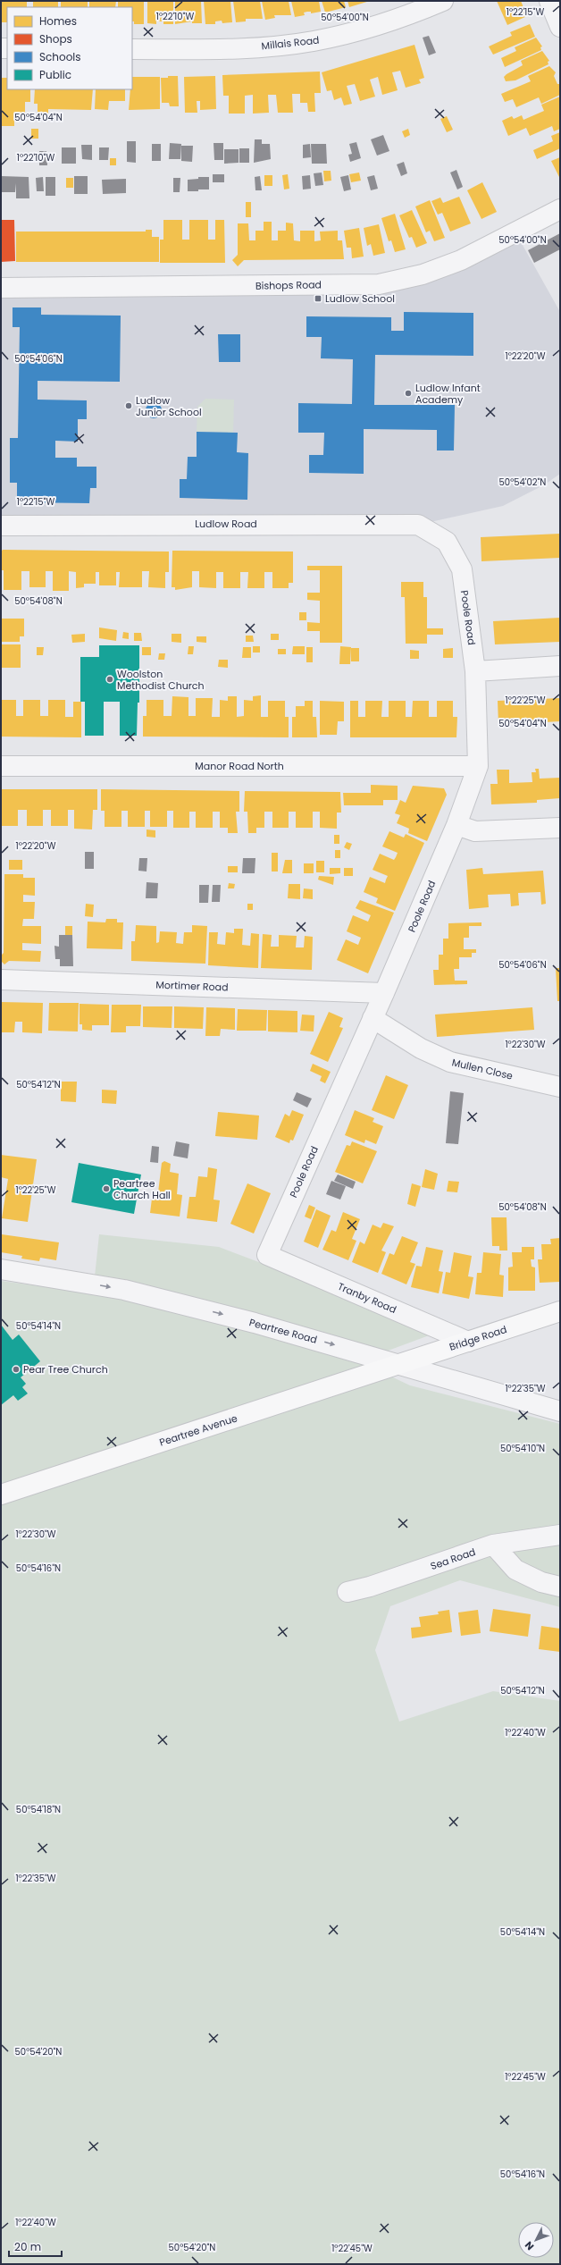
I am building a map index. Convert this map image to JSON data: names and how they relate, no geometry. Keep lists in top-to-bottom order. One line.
{"streets":{"street":["Millais Road","Bishops Road","Ludlow Road","Poole Road","Manor Road North","Mortimer Road","Mullen Close","Tranby Road","Peartree Road","Bridge Road","Peartree Avenue","Sea Road"]},"crossings":[["Ludlow Road","Poole Road"],["Poole Road","Manor Road North"],["Poole Road","Mortimer Road"],["Poole Road","Mullen Close"],["Poole Road","Tranby Road"],["Tranby Road","Bridge Road"],["Peartree Road","Bridge Road"],["Peartree Road","Peartree Avenue"],["Bridge Road","Peartree Avenue"]],"one_way":["Peartree Road"],"places":{"transit":["Ludlow School"],"other":["Ludlow Infant Academy","Ludlow Junior School","Woolston Methodist Church","Peartree Church Hall","Pear Tree Church"]},"legend":["Homes","Shops","Schools","Public"],"scale_bar":"20 m","north":"bottom left","coordinates":["1°22'15\"W","1°22'10\"W","50°54'00\"N","50°54'04\"N","1°22'20\"W","50°54'06\"N","50°54'02\"N","50°54'08\"N","1°22'25\"W","1°22'30\"W","50°54'12\"N","50°54'14\"N","1°22'35\"W","50°54'10\"N","50°54'16\"N","1°22'40\"W","50°54'18\"N","50°54'20\"N","1°22'45\"W"]}
